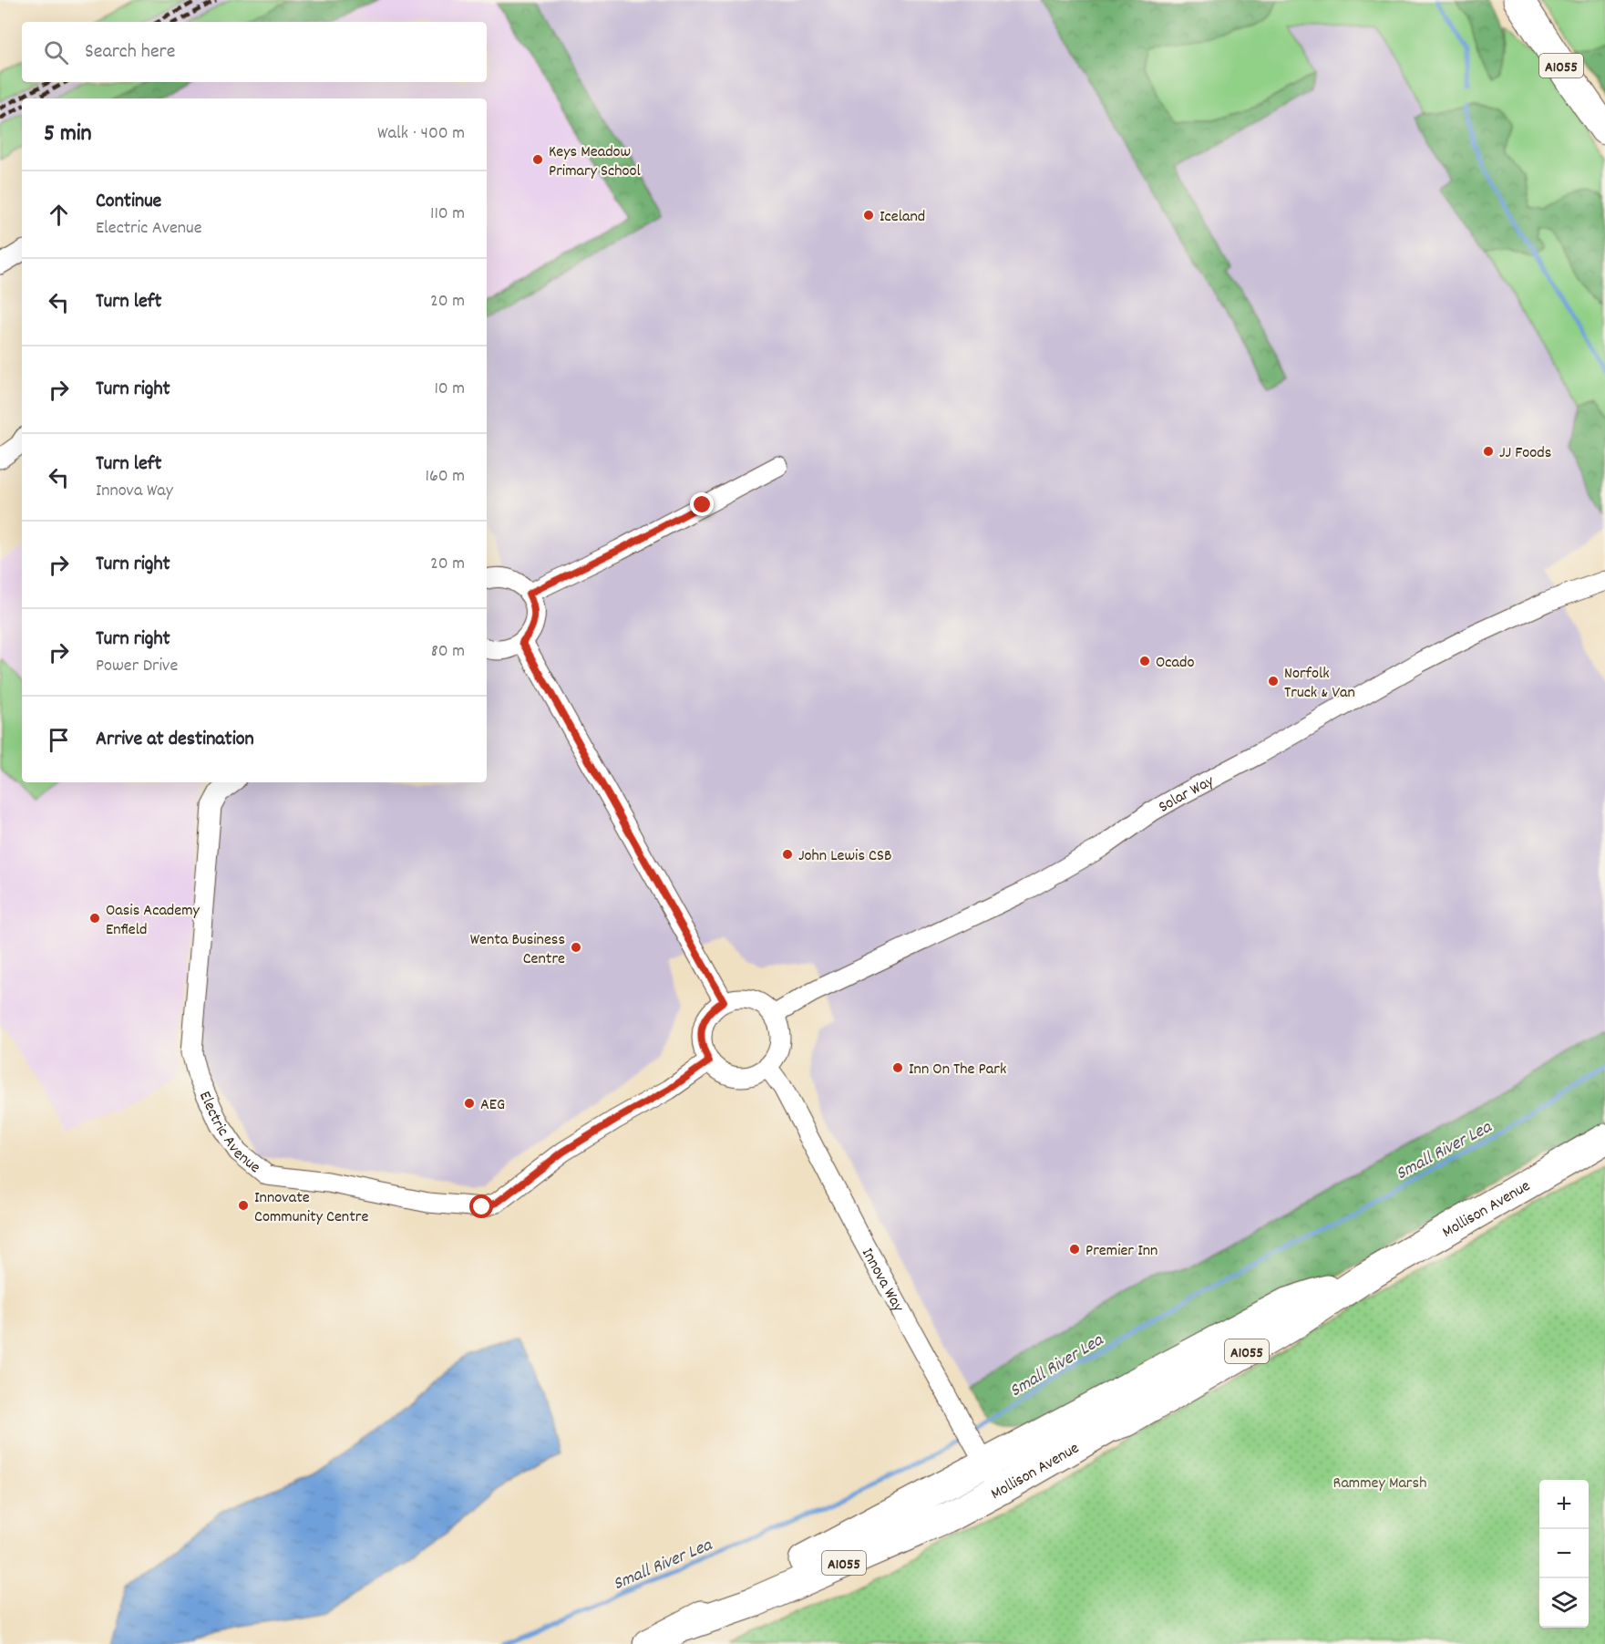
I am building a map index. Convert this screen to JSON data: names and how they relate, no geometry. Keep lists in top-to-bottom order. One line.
{"streets":{"main road":["A1055","Mollison Avenue"],"street":["Solar Way","Electric Avenue","Innova Way"]},"crossings":[["Solar Way","Electric Avenue"],["Solar Way","Innova Way"],["Electric Avenue","Innova Way"],["Mollison Avenue","Innova Way"]],"water":["Small River Lea"],"parks":["Rammey Marsh"],"places":["Keys Meadow Primary School","Iceland","JJ Foods","Ocado","Norfolk Truck & Van","John Lewis CSB","Oasis Academy Enfield","Wenta Business Centre","Inn On The Park","AEG","Innovate Community Centre","Premier Inn"],"page":{"search":"Search here","heading":["5 min","Walk · 400 m"],"list":[["Continue","Electric Avenue","110 m"],["Turn left","20 m"],["Turn right","10 m"],["Turn left","Innova Way","160 m"],["Turn right","20 m"],["Turn right","Power Drive","80 m"],"Arrive at destination"],"map_buttons":["+","−"]}}
